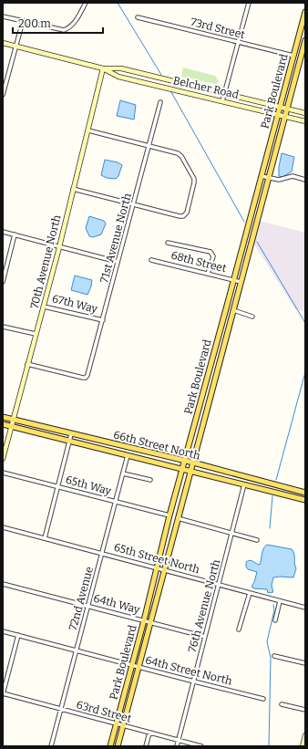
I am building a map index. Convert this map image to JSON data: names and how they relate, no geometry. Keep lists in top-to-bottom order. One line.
{"streets":{"main road":["Belcher Road","Park Boulevard","70th Avenue North","66th Street North"],"street":["73rd Street","71st Avenue North","68th Street","67th Way","65th Way","65th Street North","72nd Avenue","64th Way","76th Avenue North","64th Street North","63rd Street"]},"crossings":[["73rd Street","Park Boulevard"],["Belcher Road","Park Boulevard"],["Belcher Road","70th Avenue North"],["Park Boulevard","68th Street"],["Park Boulevard","66th Street North"],["Park Boulevard","65th Way"],["Park Boulevard","65th Street North"],["Park Boulevard","64th Way"],["Park Boulevard","64th Street North"],["Park Boulevard","63rd Street"],["71st Avenue North","70th Avenue North"],["71st Avenue North","67th Way"],["70th Avenue North","67th Way"],["70th Avenue North","66th Street North"],["66th Street North","72nd Avenue"],["66th Street North","76th Avenue North"],["65th Way","72nd Avenue"],["65th Street North","72nd Avenue"],["65th Street North","76th Avenue North"],["72nd Avenue","64th Way"],["72nd Avenue","64th Street North"],["72nd Avenue","63rd Street"],["64th Way","76th Avenue North"],["76th Avenue North","64th Street North"],["76th Avenue North","63rd Street"]],"scale_bar":"200 m"}
